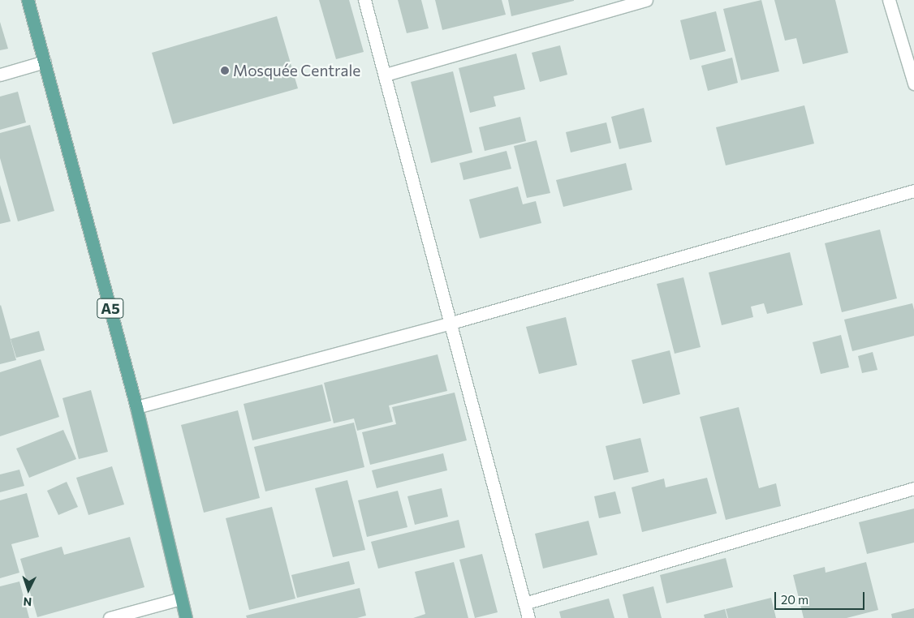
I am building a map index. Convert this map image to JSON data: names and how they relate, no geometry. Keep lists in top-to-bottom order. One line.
{"streets":{"main road":["A5"]},"places":["Mosquée Centrale"],"scale_bar":"20 m","north":"bottom"}
